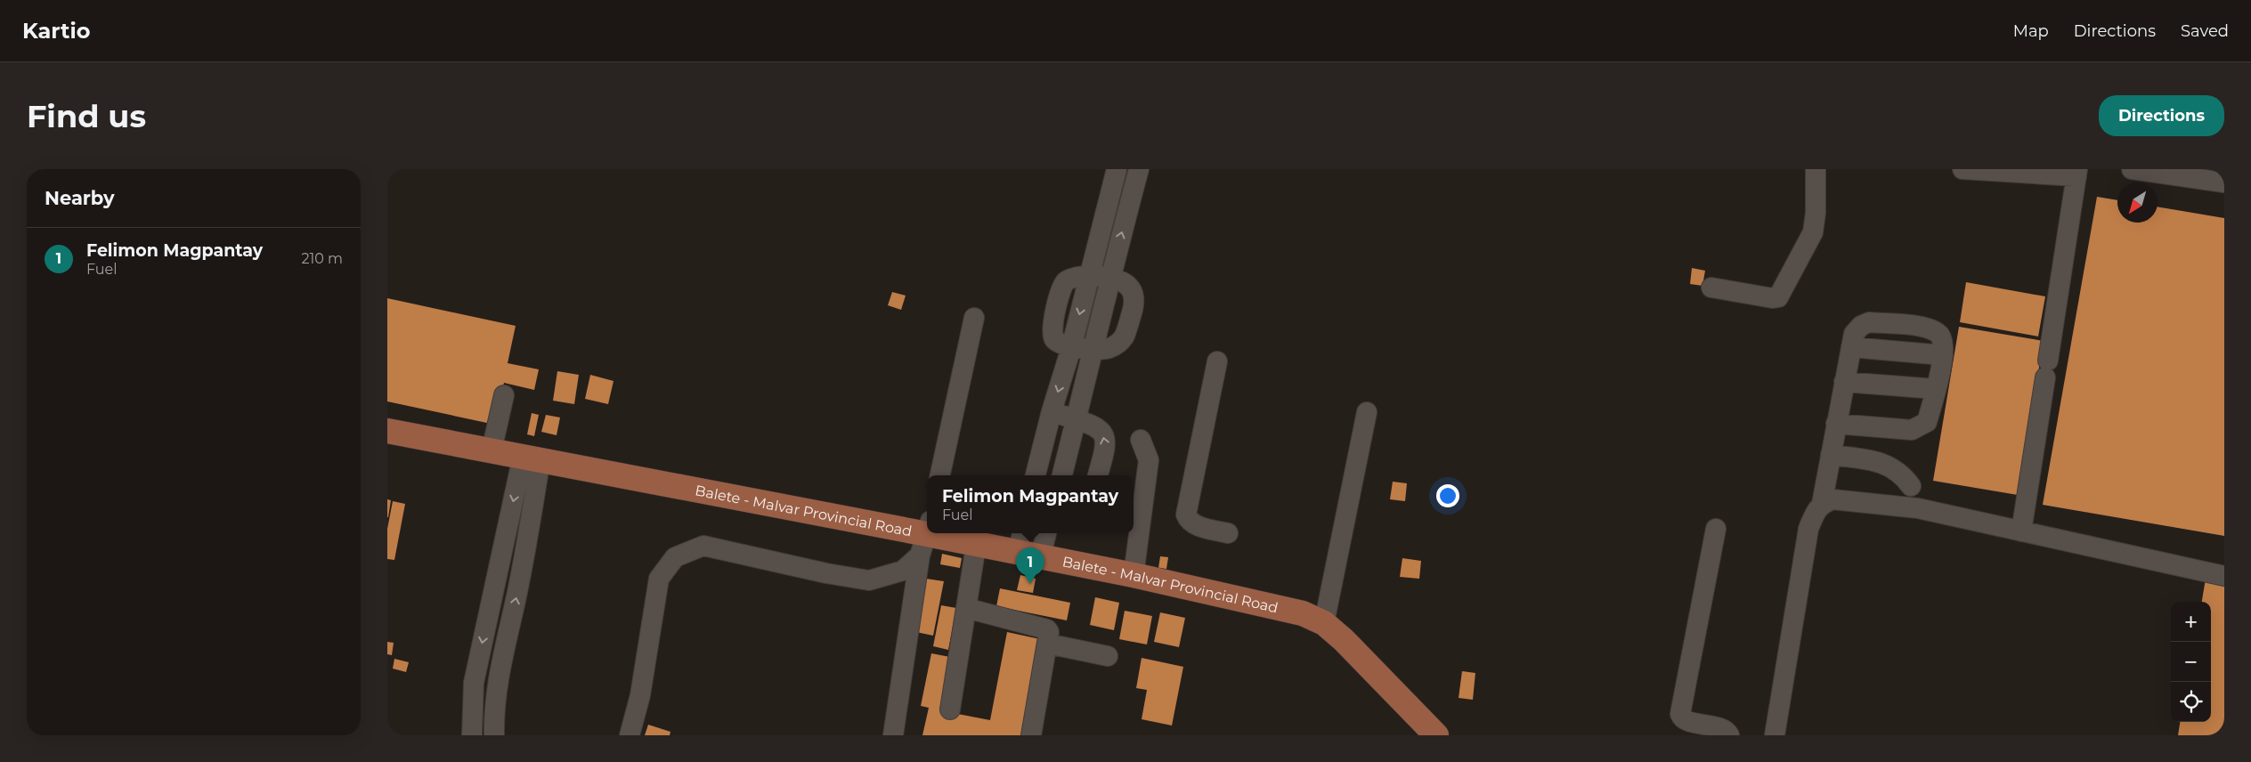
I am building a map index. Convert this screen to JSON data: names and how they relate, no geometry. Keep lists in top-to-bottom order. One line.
{"streets":{"main road":["Balete - Malvar Provincial Road"]},"north":"bottom left","page":{"header":"Kartio","nav":["Map","Directions","Saved"],"buttons":"Directions","title":"Find us","heading":"Nearby","list":[{"mark":"1","name":"Felimon Magpantay","note":"Fuel","value":"210 m"}],"popup":["Felimon Magpantay","Fuel"],"pins":"1","map_buttons":["+","−"]}}
